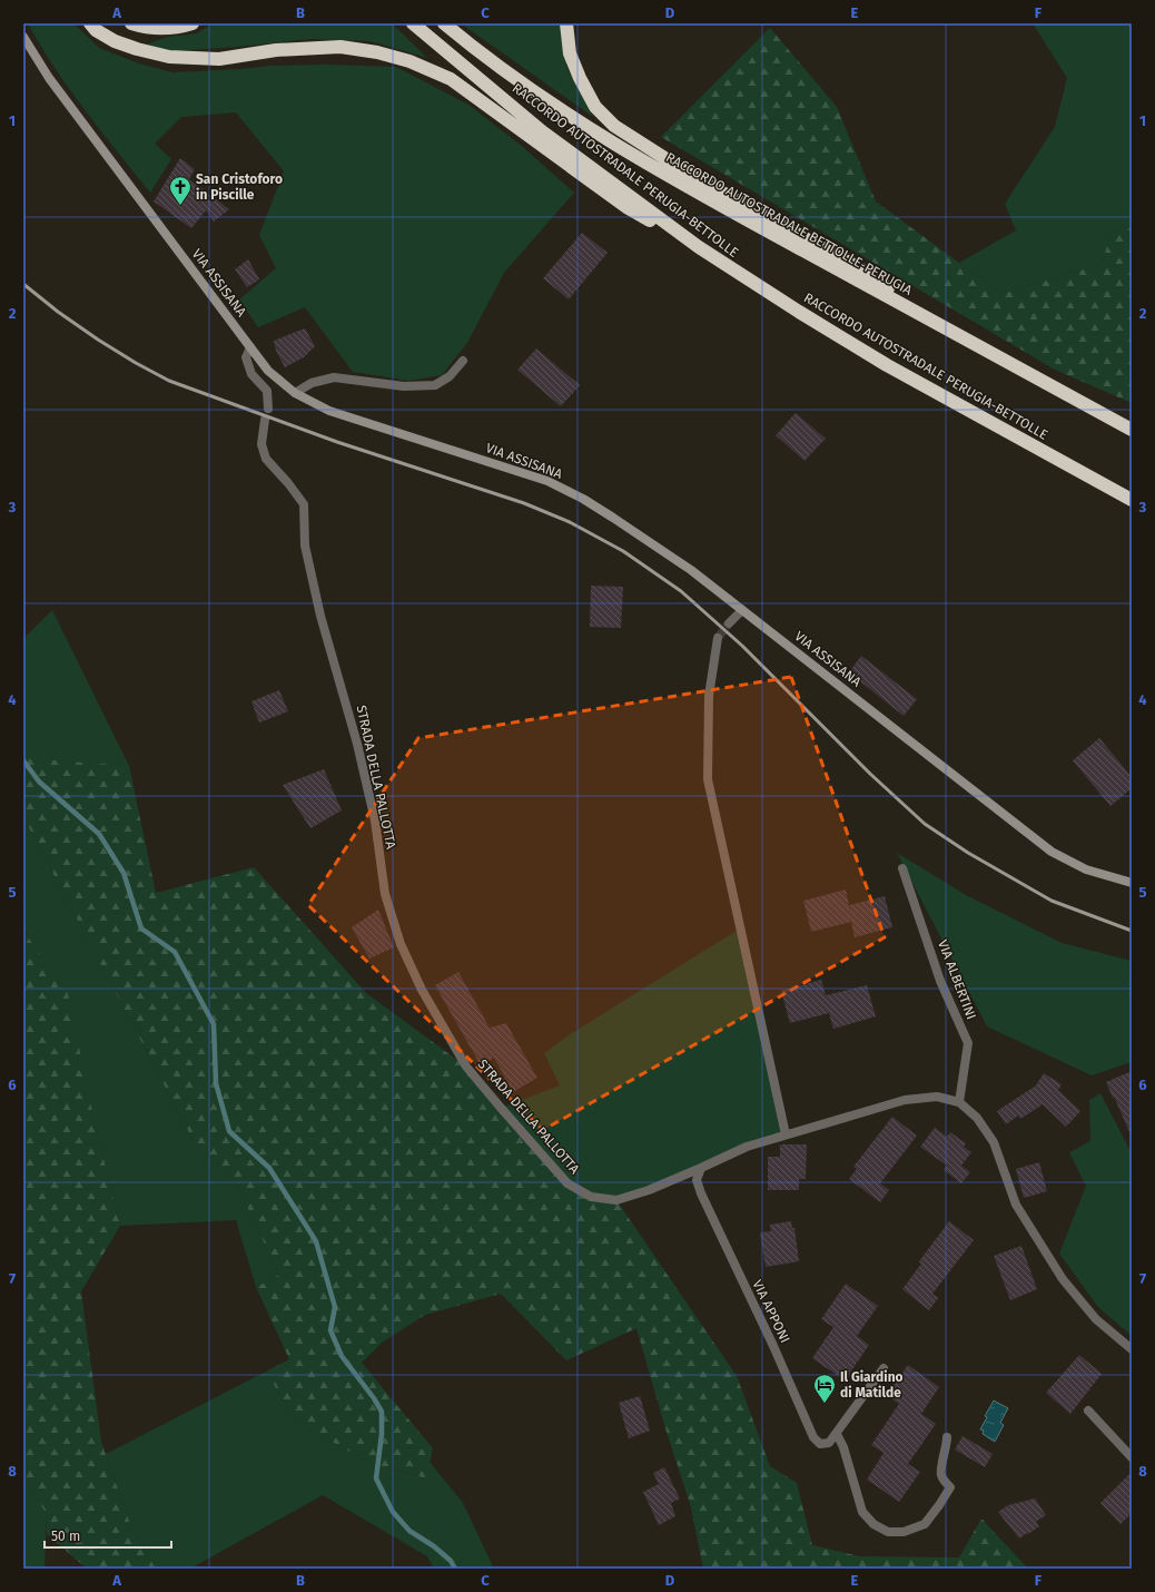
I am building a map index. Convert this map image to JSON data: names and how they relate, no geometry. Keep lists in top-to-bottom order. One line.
{"streets":{"highway":["RACCORDO AUTOSTRADALE PERUGIA-BETTOLLE","RACCORDO AUTOSTRADALE BETTOLLE-PERUGIA"],"main road":["VIA ASSISANA"],"street":["STRADA DELLA PALLOTTA","VIA ALBERTINI","VIA APPONI"]},"crossings":[["STRADA DELLA PALLOTTA","VIA ALBERTINI"],["STRADA DELLA PALLOTTA","VIA APPONI"]],"places":{"church":["San Cristoforo in Piscille"],"hotel":["Il Giardino di Matilde"]},"scale_bar":"50 m","grid":{"columns":["A","B","C","D","E","F"],"rows":["1","2","3","4","5","6","7","8"]}}
